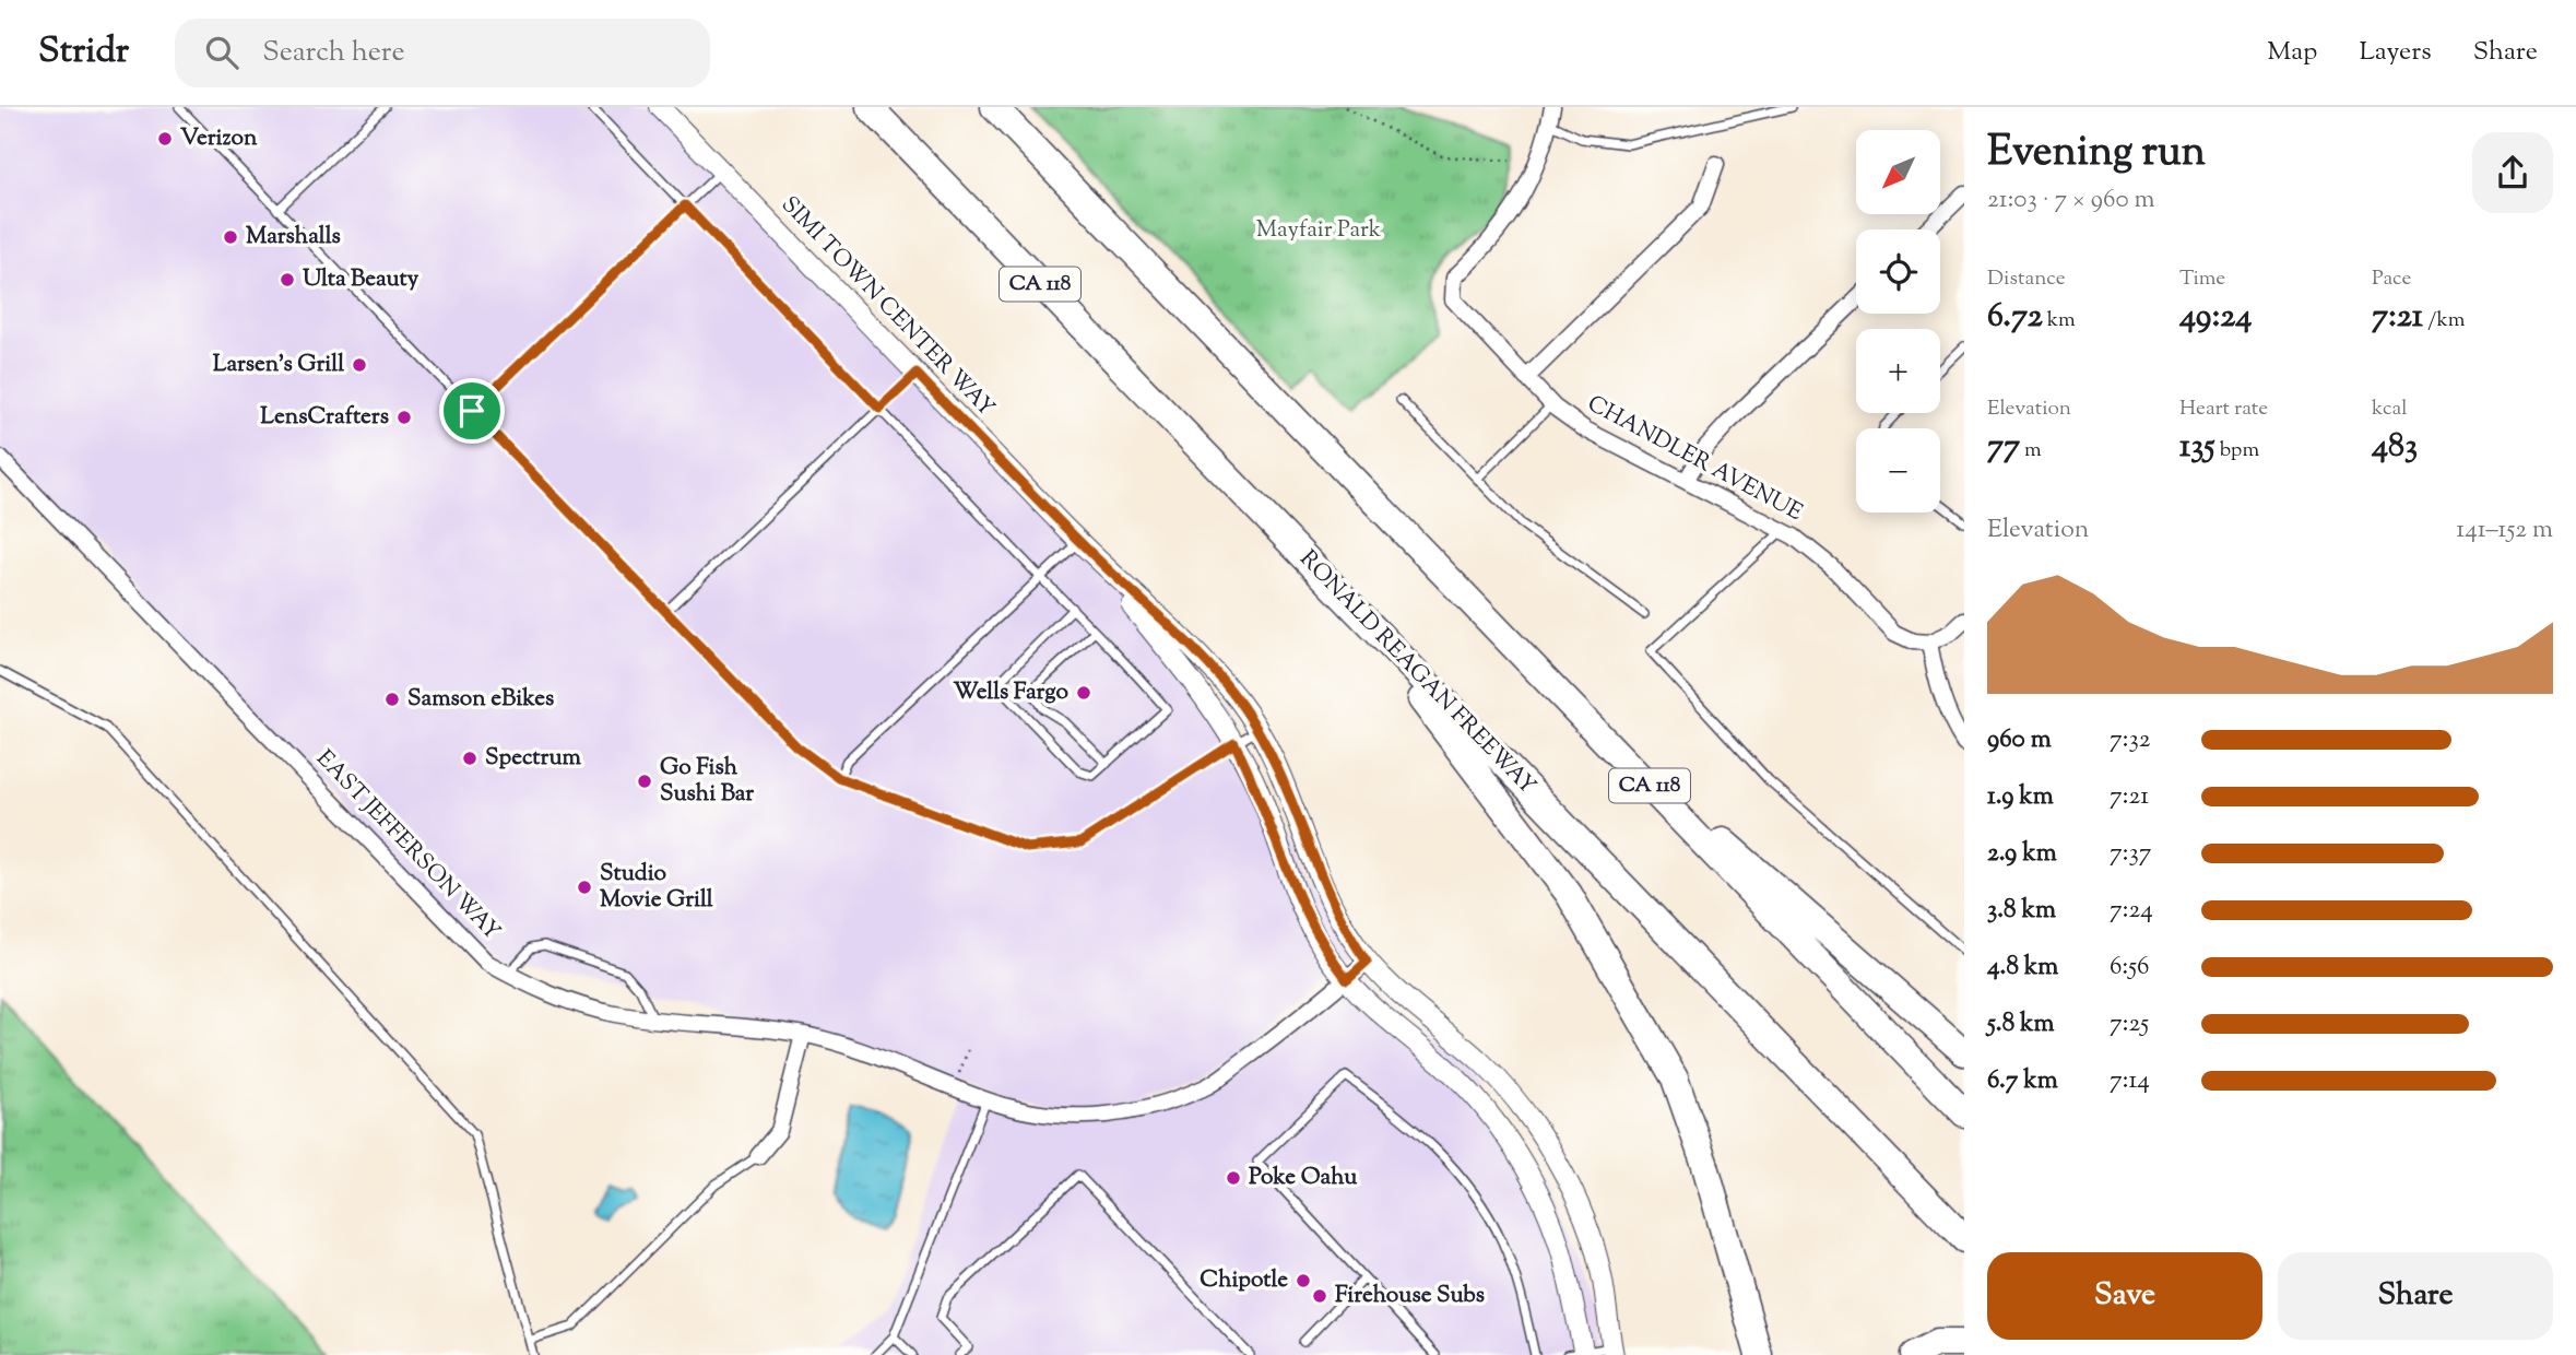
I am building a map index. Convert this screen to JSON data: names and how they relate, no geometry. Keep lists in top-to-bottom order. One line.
{"streets":{"highway":["CA 118","RONALD REAGAN FREEWAY"],"street":["SIMI TOWN CENTER WAY","CHANDLER AVENUE","EAST JEFFERSON WAY"]},"crossings":[["SIMI TOWN CENTER WAY","EAST JEFFERSON WAY"]],"parks":["Mayfair Park"],"places":["Verizon","Marshalls","Ulta Beauty","Larsen's Grill","LensCrafters","Wells Fargo","Samson eBikes","Spectrum","Go Fish Sushi Bar","Studio Movie Grill","Poke Oahu","Chipotle","Firehouse Subs"],"north":"bottom left","page":{"header":"Stridr","search":"Search here","nav":["Map","Layers","Share"],"heading":["Evening run","21:03 · 7 × 960 m"],"map_buttons":["+","−"],"stats":[["Distance","6.72 km"],["Time","49:24"],["Pace","7:21 /km"],["Elevation","77 m"],["Heart rate","135 bpm"],["kcal","483"]],"chart":["Elevation","141–152 m"],"list":[{"name":"960 m","note":"7:32"},{"name":"1.9 km","note":"7:21"},{"name":"2.9 km","note":"7:37"},{"name":"3.8 km","note":"7:24"},{"name":"4.8 km","note":"6:56"},{"name":"5.8 km","note":"7:25"},{"name":"6.7 km","note":"7:14"}],"buttons":["Save","Share"]}}
